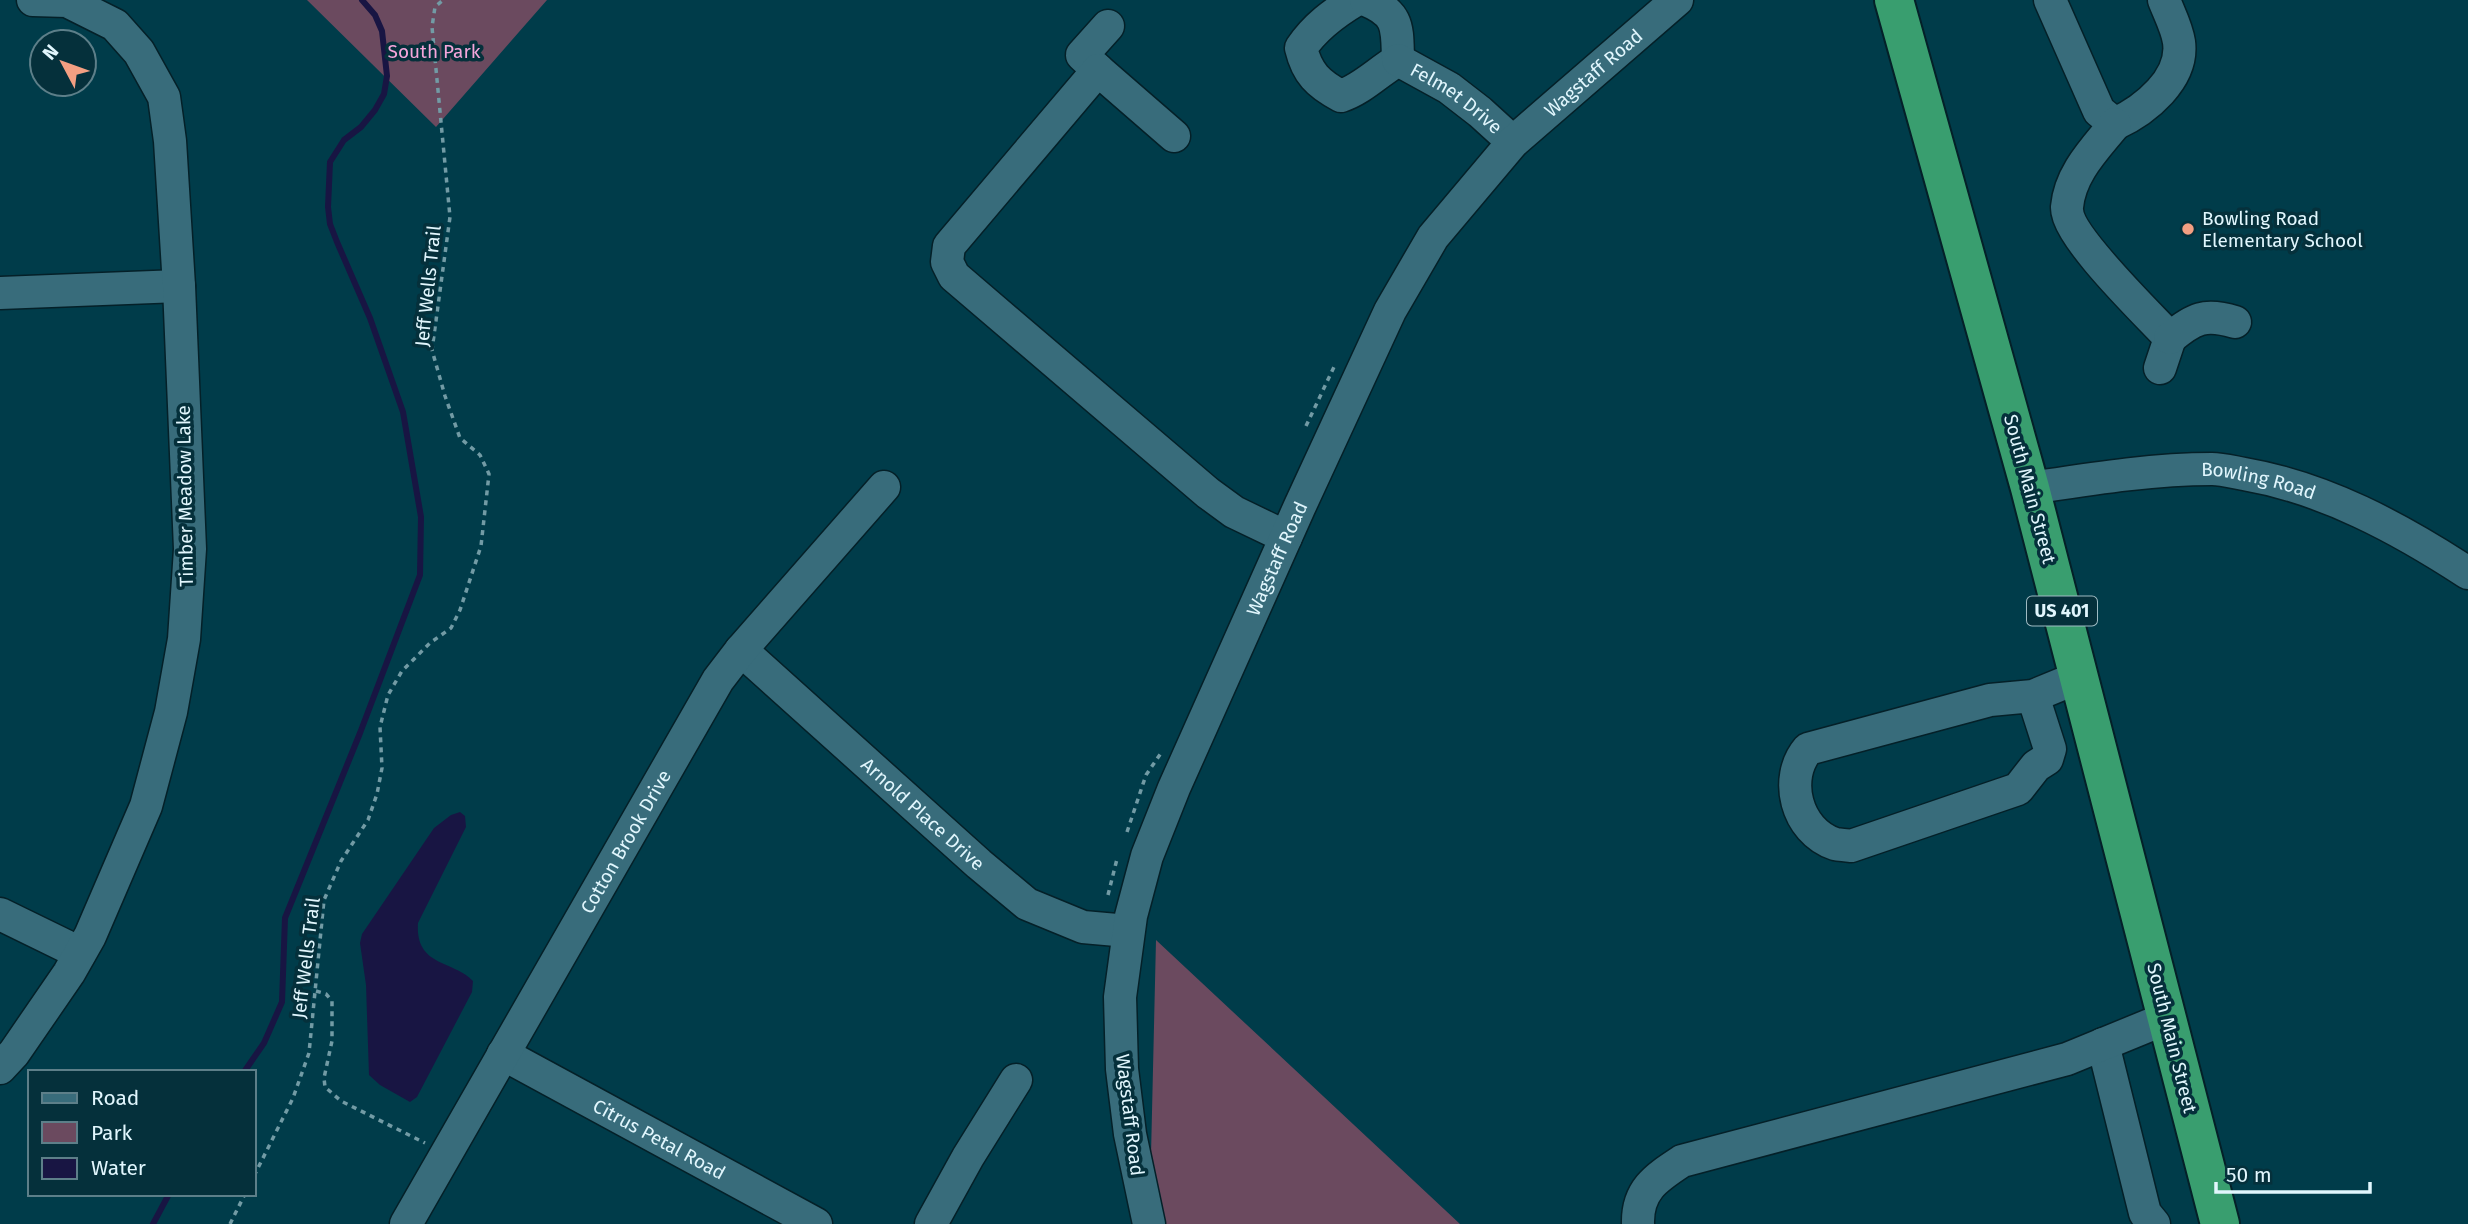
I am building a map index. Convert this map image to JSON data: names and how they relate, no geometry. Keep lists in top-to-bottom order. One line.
{"streets":{"highway":["South Main Street","US 401"],"street":["Wagstaff Road","Felmet Drive","Bowling Road","Timber Meadow Lake","Arnold Place Drive","Cotton Brook Drive","Citrus Petal Road"],"path":["Jeff Wells Trail"]},"crossings":[["Wagstaff Road","Felmet Drive"],["Wagstaff Road","Arnold Place Drive"],["Bowling Road","South Main Street"],["Arnold Place Drive","Cotton Brook Drive"],["Cotton Brook Drive","Citrus Petal Road"]],"parks":["South Park"],"places":["Bowling Road Elementary School"],"legend":["Road","Park","Water"],"scale_bar":"50 m","north":"top left"}
